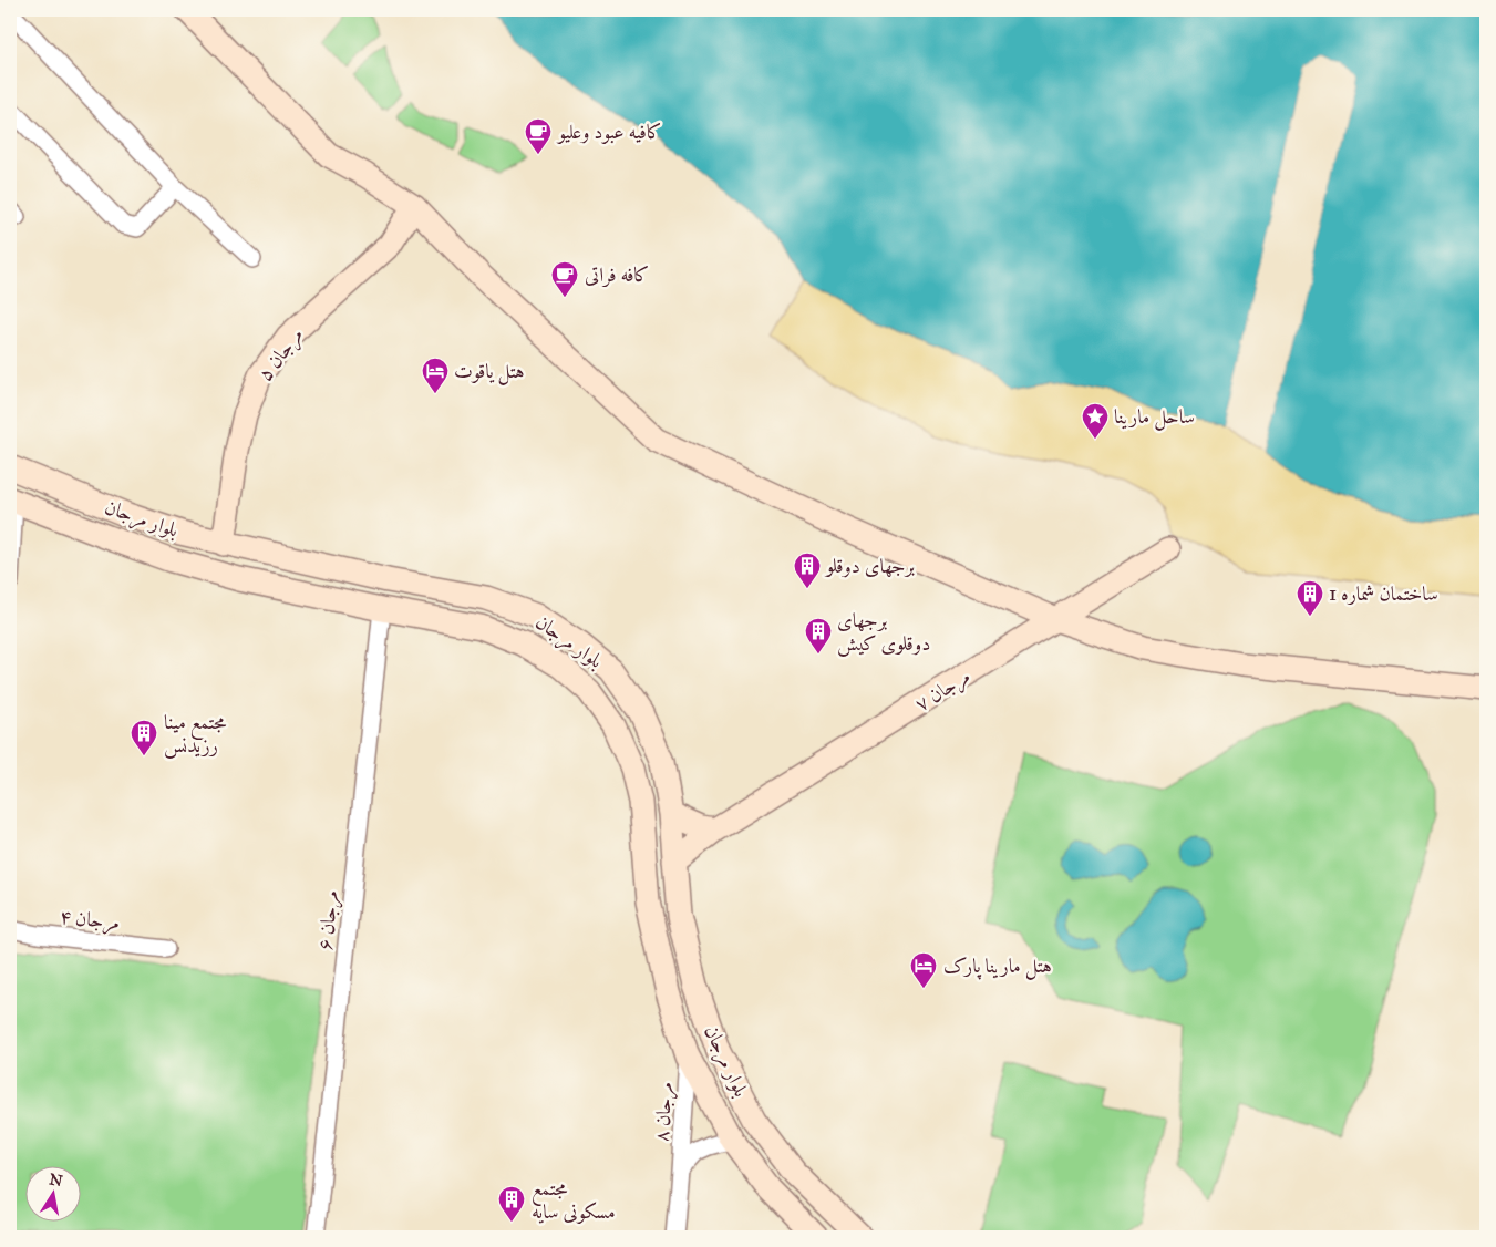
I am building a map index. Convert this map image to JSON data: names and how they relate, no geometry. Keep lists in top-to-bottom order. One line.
{"streets":{"street":["مرجان ۵","بلوار مرجان","مرجان ۷","مرجان ۴","مرجان ۶","مرجان ۸"]},"crossings":[["مرجان ۵","بلوار مرجان"],["بلوار مرجان","مرجان ۷"],["بلوار مرجان","مرجان ۶"],["بلوار مرجان","مرجان ۸"]],"places":{"cafe":["کافیه عبود وعلیو","کافه فراتی"],"hotel":["هتل یاقوت","هتل مارینا پارک"],"place":["ساحل مارینا"],"building":["برجهای دوقلو","ساختمان شماره 1","برجهای دوقلوی کیش","مجتمع مینا رزیدنس","مجتمع مسکونی سایه"]},"north":"top"}
